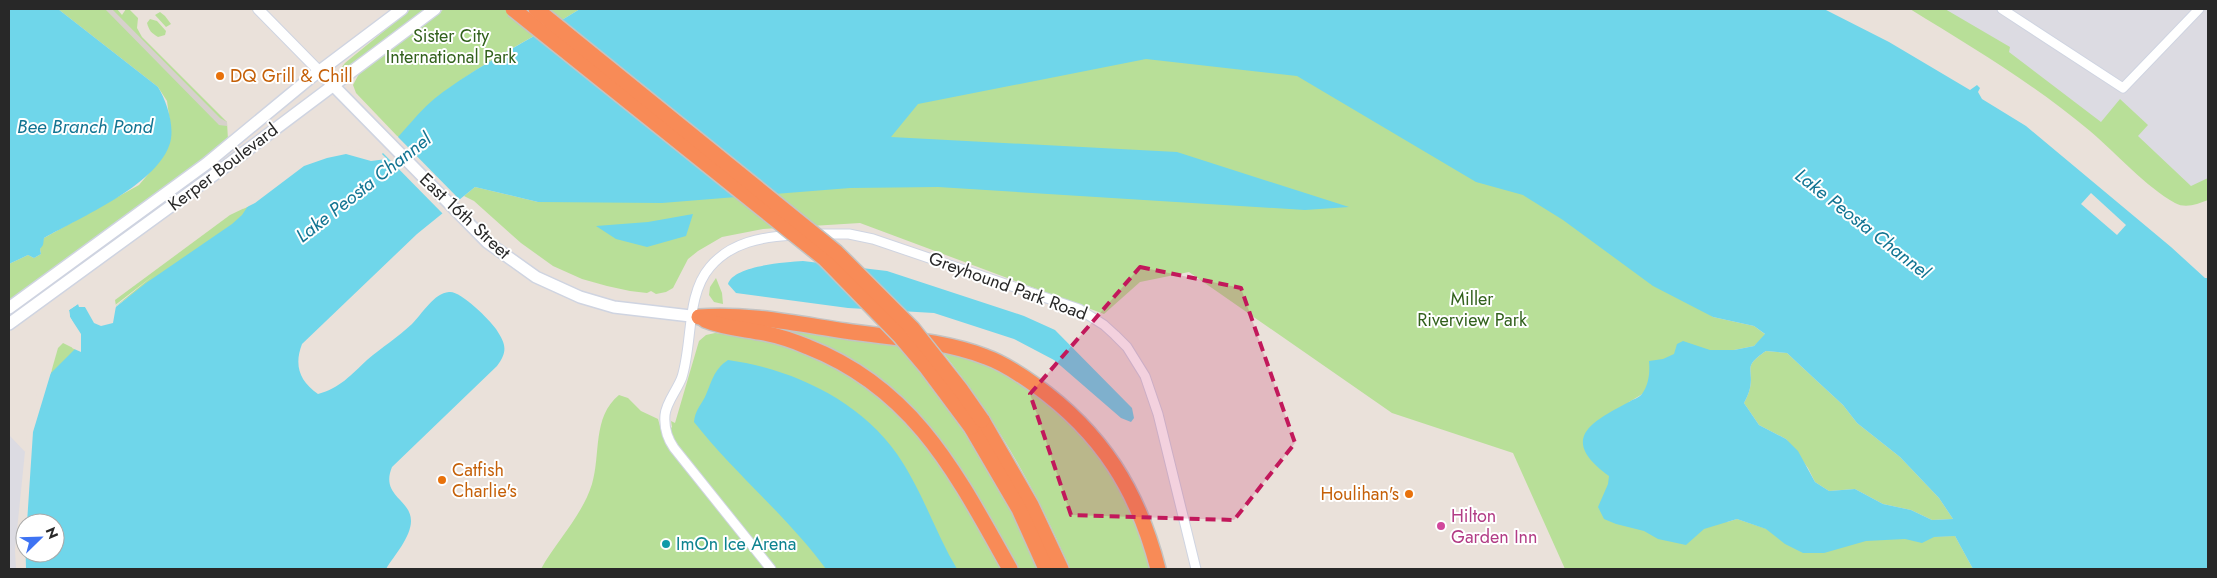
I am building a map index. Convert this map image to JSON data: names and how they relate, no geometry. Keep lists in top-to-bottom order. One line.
{"streets":{"main road":["Kerper Boulevard","East 16th Street"],"street":["Greyhound Park Road"]},"crossings":[["Kerper Boulevard","East 16th Street"],["East 16th Street","Greyhound Park Road"]],"water":["Bee Branch Pond","Lake Peosta Channel"],"parks":["Sister City International Park","Miller Riverview Park"],"places":["DQ Grill & Chill","Catfish Charlie's","Houlihan's","Hilton Garden Inn","ImOn Ice Arena"],"north":"top right"}
